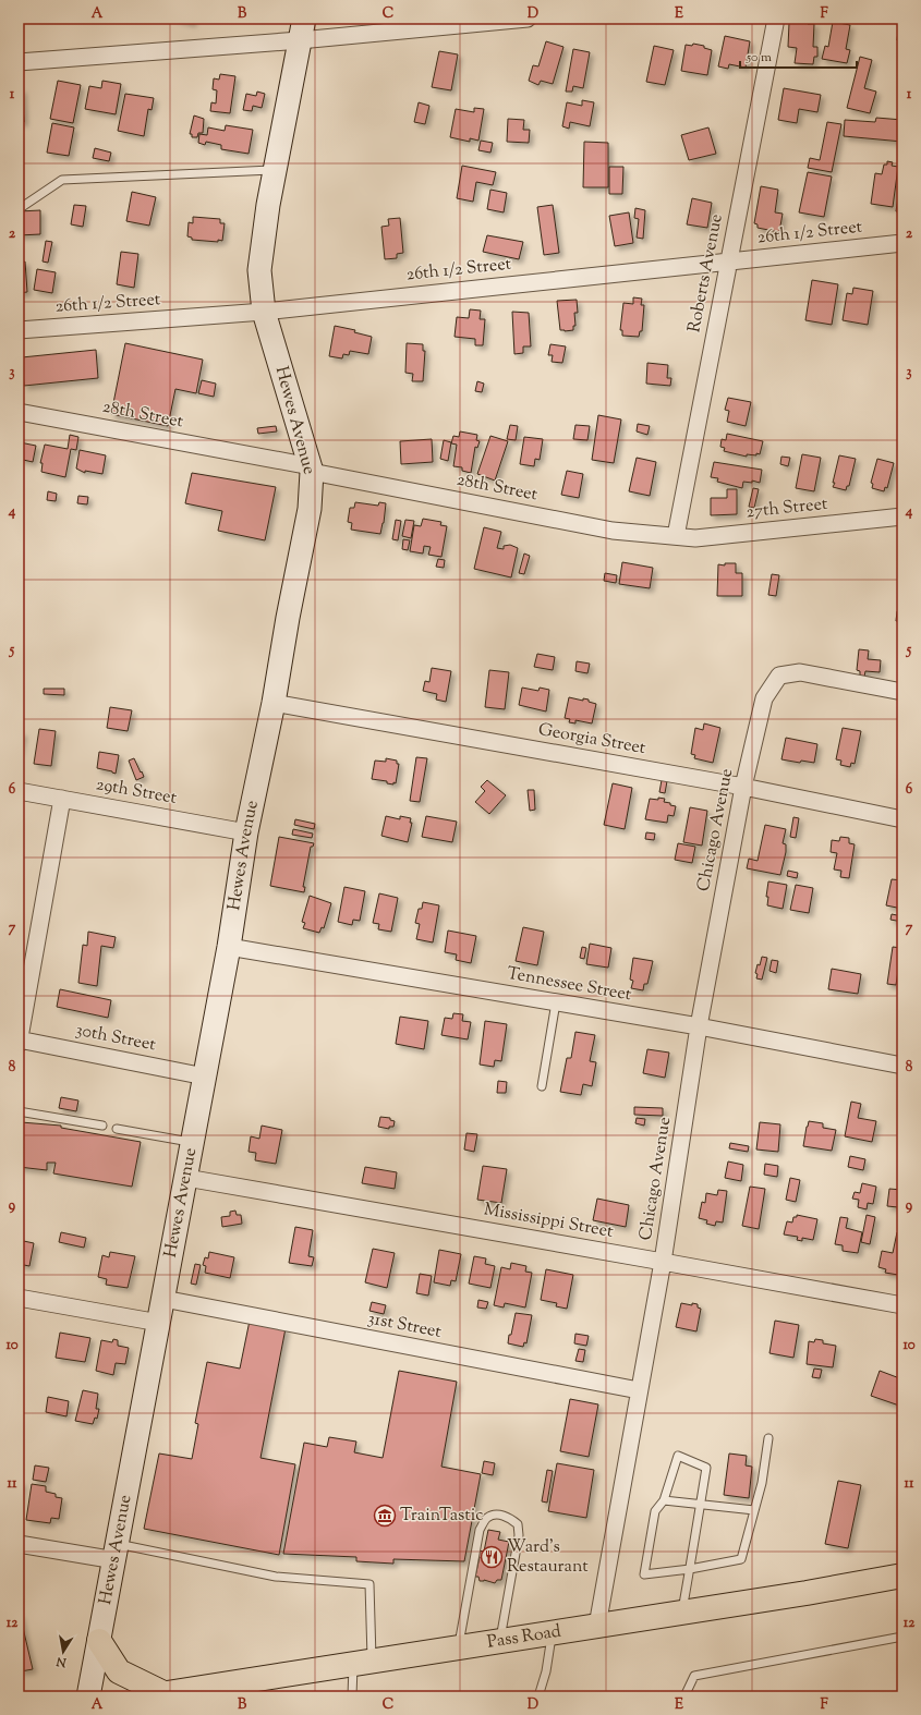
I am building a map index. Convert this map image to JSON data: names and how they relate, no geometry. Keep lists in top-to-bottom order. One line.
{"streets":{"main road":["Hewes Avenue","Pass Road"],"street":["26th 1/2 Street","Roberts Avenue","28th Street","27th Street","Georgia Street","29th Street","Chicago Avenue","Tennessee Street","30th Street","Mississippi Street","31st Street"]},"crossings":[["26th 1/2 Street","Roberts Avenue"],["26th 1/2 Street","Hewes Avenue"],["Roberts Avenue","28th Street"],["Roberts Avenue","27th Street"],["28th Street","Hewes Avenue"],["28th Street","27th Street"],["Hewes Avenue","Georgia Street"],["Hewes Avenue","29th Street"],["Hewes Avenue","Tennessee Street"],["Hewes Avenue","30th Street"],["Hewes Avenue","Mississippi Street"],["Hewes Avenue","31st Street"],["Georgia Street","Chicago Avenue"],["Chicago Avenue","Tennessee Street"],["Chicago Avenue","Mississippi Street"],["Chicago Avenue","31st Street"],["Chicago Avenue","Pass Road"]],"places":{"museum":["TrainTastic"],"restaurant":["Ward's Restaurant"]},"scale_bar":"50 m","north":"bottom","grid":{"columns":["A","B","C","D","E","F"],"rows":["1","2","3","4","5","6","7","8","9","10","11","12"]}}
